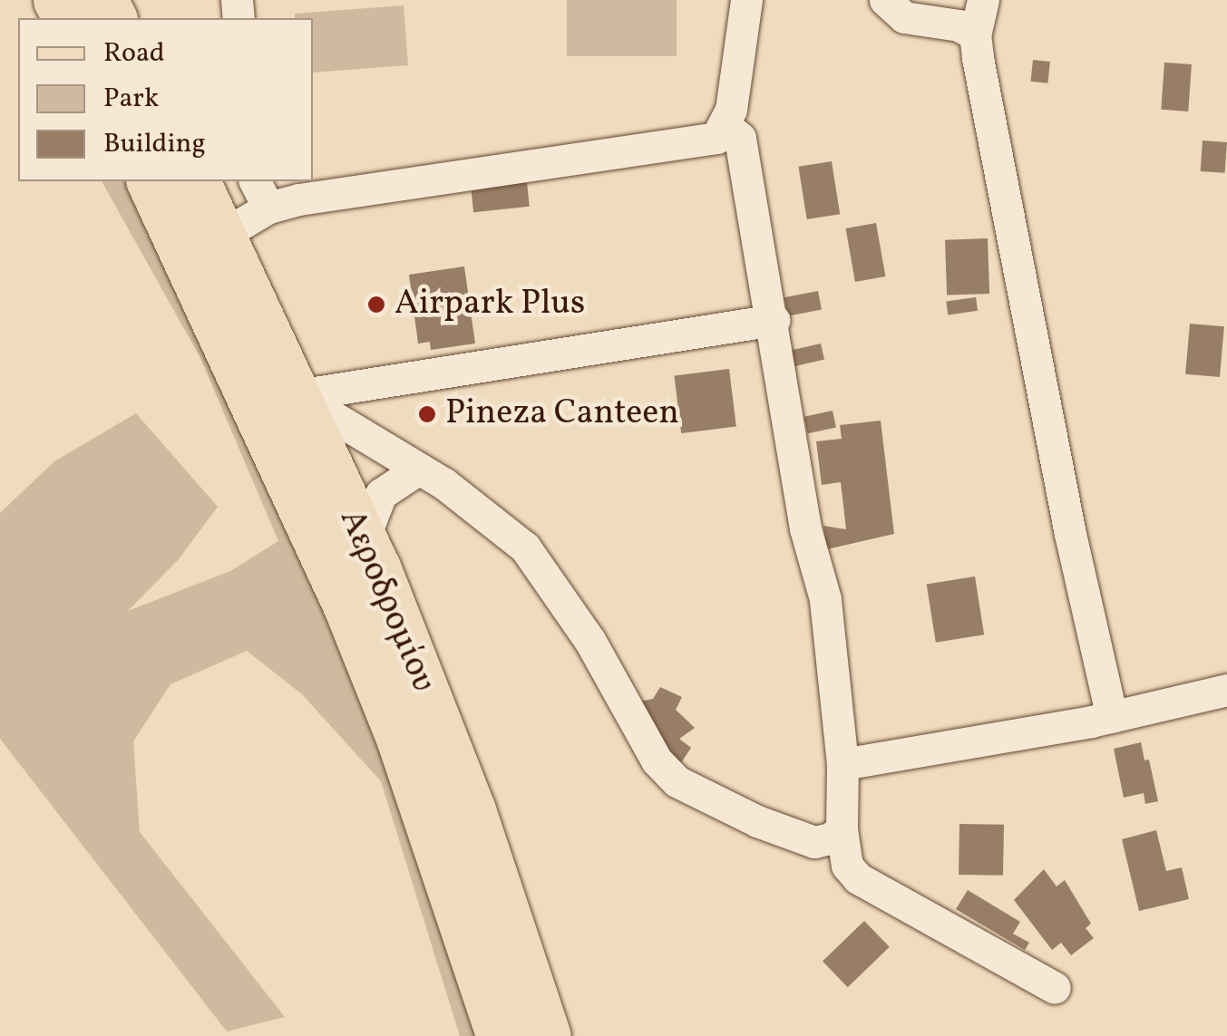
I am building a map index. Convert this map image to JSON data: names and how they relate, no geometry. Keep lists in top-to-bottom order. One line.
{"streets":{"main road":["Αεροδρομίου"]},"places":["Airpark Plus","Pineza Canteen"],"legend":["Road","Park","Building"]}
